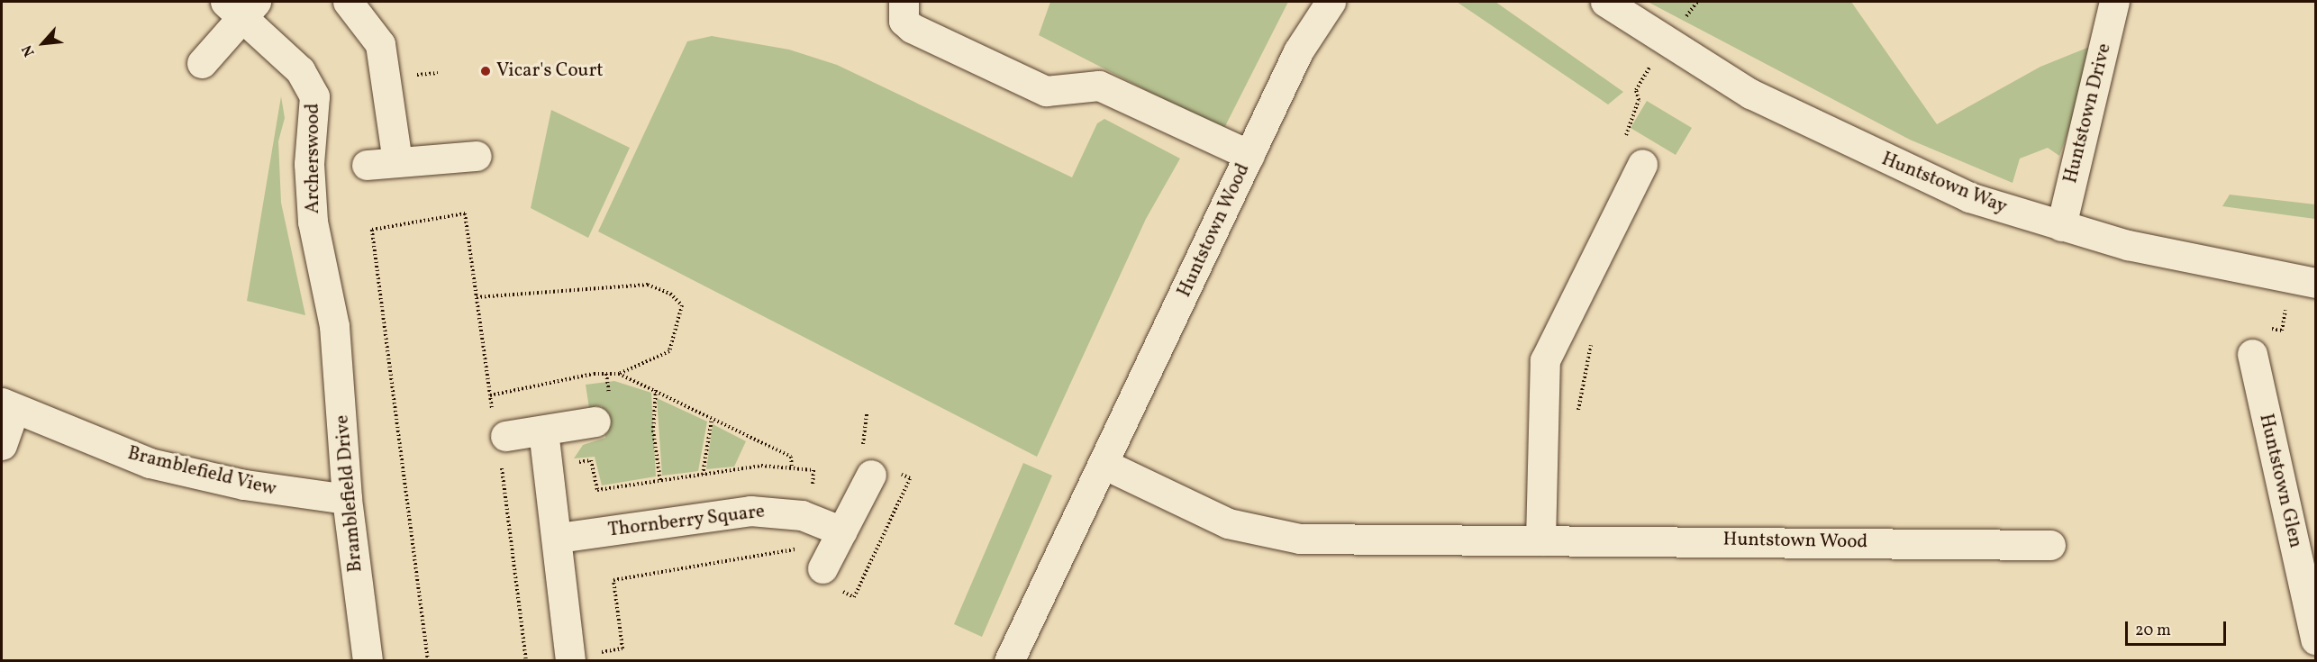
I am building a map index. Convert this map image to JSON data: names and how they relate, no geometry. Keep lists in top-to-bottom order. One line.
{"streets":{"street":["Huntstown Drive","Archerswood","Huntstown Way","Huntstown Wood","Bramblefield View","Huntstown Glen","Bramblefield Drive","Thornberry Square"]},"crossings":[["Huntstown Drive","Huntstown Way"],["Archerswood","Bramblefield Drive"],["Bramblefield View","Bramblefield Drive"]],"places":["Vicar's Court"],"scale_bar":"20 m","north":"bottom left"}
